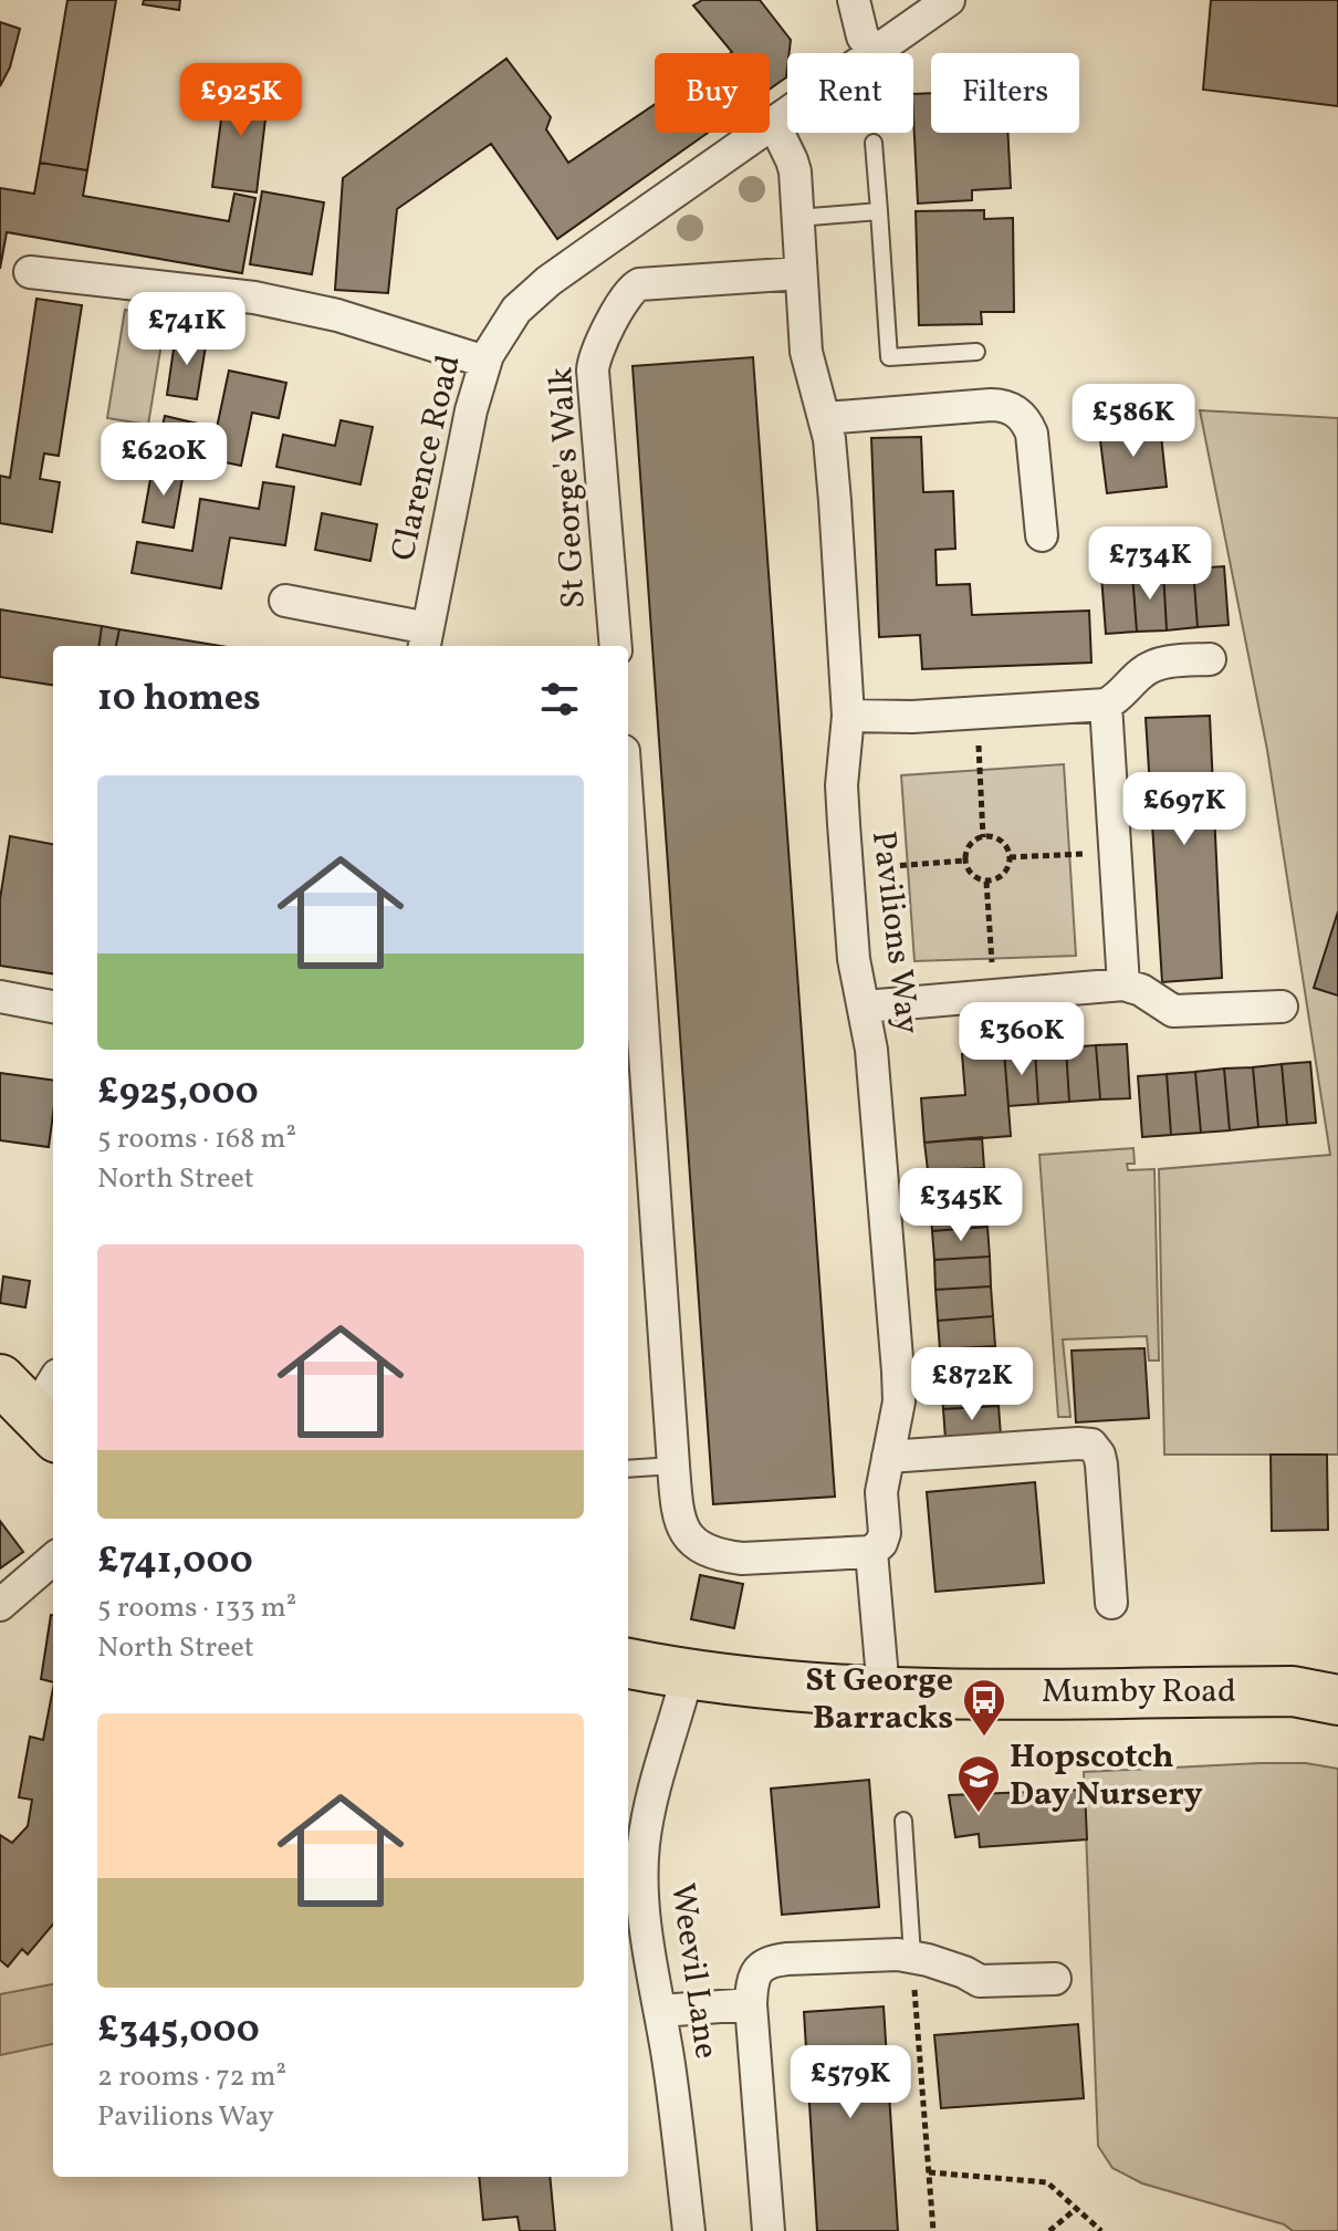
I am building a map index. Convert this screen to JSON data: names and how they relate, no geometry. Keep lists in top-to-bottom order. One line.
{"streets":{"main road":["Mumby Road"],"street":["Clarence Road","St George's Walk","Pavilions Way","Weevil Lane"]},"crossings":[["Clarence Road","Pavilions Way"],["St George's Walk","Pavilions Way"],["Pavilions Way","Mumby Road"],["Mumby Road","Weevil Lane"]],"places":{"bus stop":["St George Barracks"],"school or university":["Hopscotch Day Nursery"]},"page":{"chip":["Buy","Rent","Filters"],"price":["£925K","£741K","£586K","£620K","£734K","£697K","£360K","£345K","£872K","£579K"],"heading":"10 homes","list":[{"name":"£925,000","note":"5 rooms · 168 m² · North Street"},{"name":"£741,000","note":"5 rooms · 133 m² · North Street"},{"name":"£345,000","note":"2 rooms · 72 m² · Pavilions Way"}]}}
